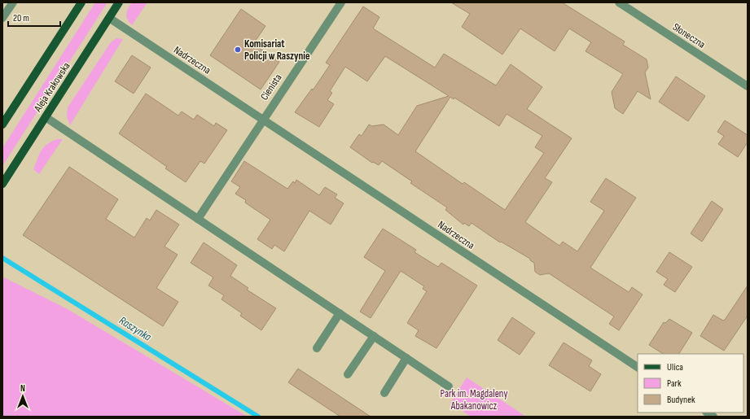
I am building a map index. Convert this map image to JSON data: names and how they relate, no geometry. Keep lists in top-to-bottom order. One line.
{"streets":{"main road":["Aleja Krakowska"],"street":["Słoneczna","Nadrzeczna","Cienista"]},"crossings":[["Nadrzeczna","Aleja Krakowska"],["Nadrzeczna","Cienista"]],"water":["Raszynka"],"parks":["Park im. Magdaleny Abakanowicz"],"places":["Komisariat Policji w Raszynie"],"legend":["Ulica","Park","Budynek"],"scale_bar":"20 m","north":"top"}
